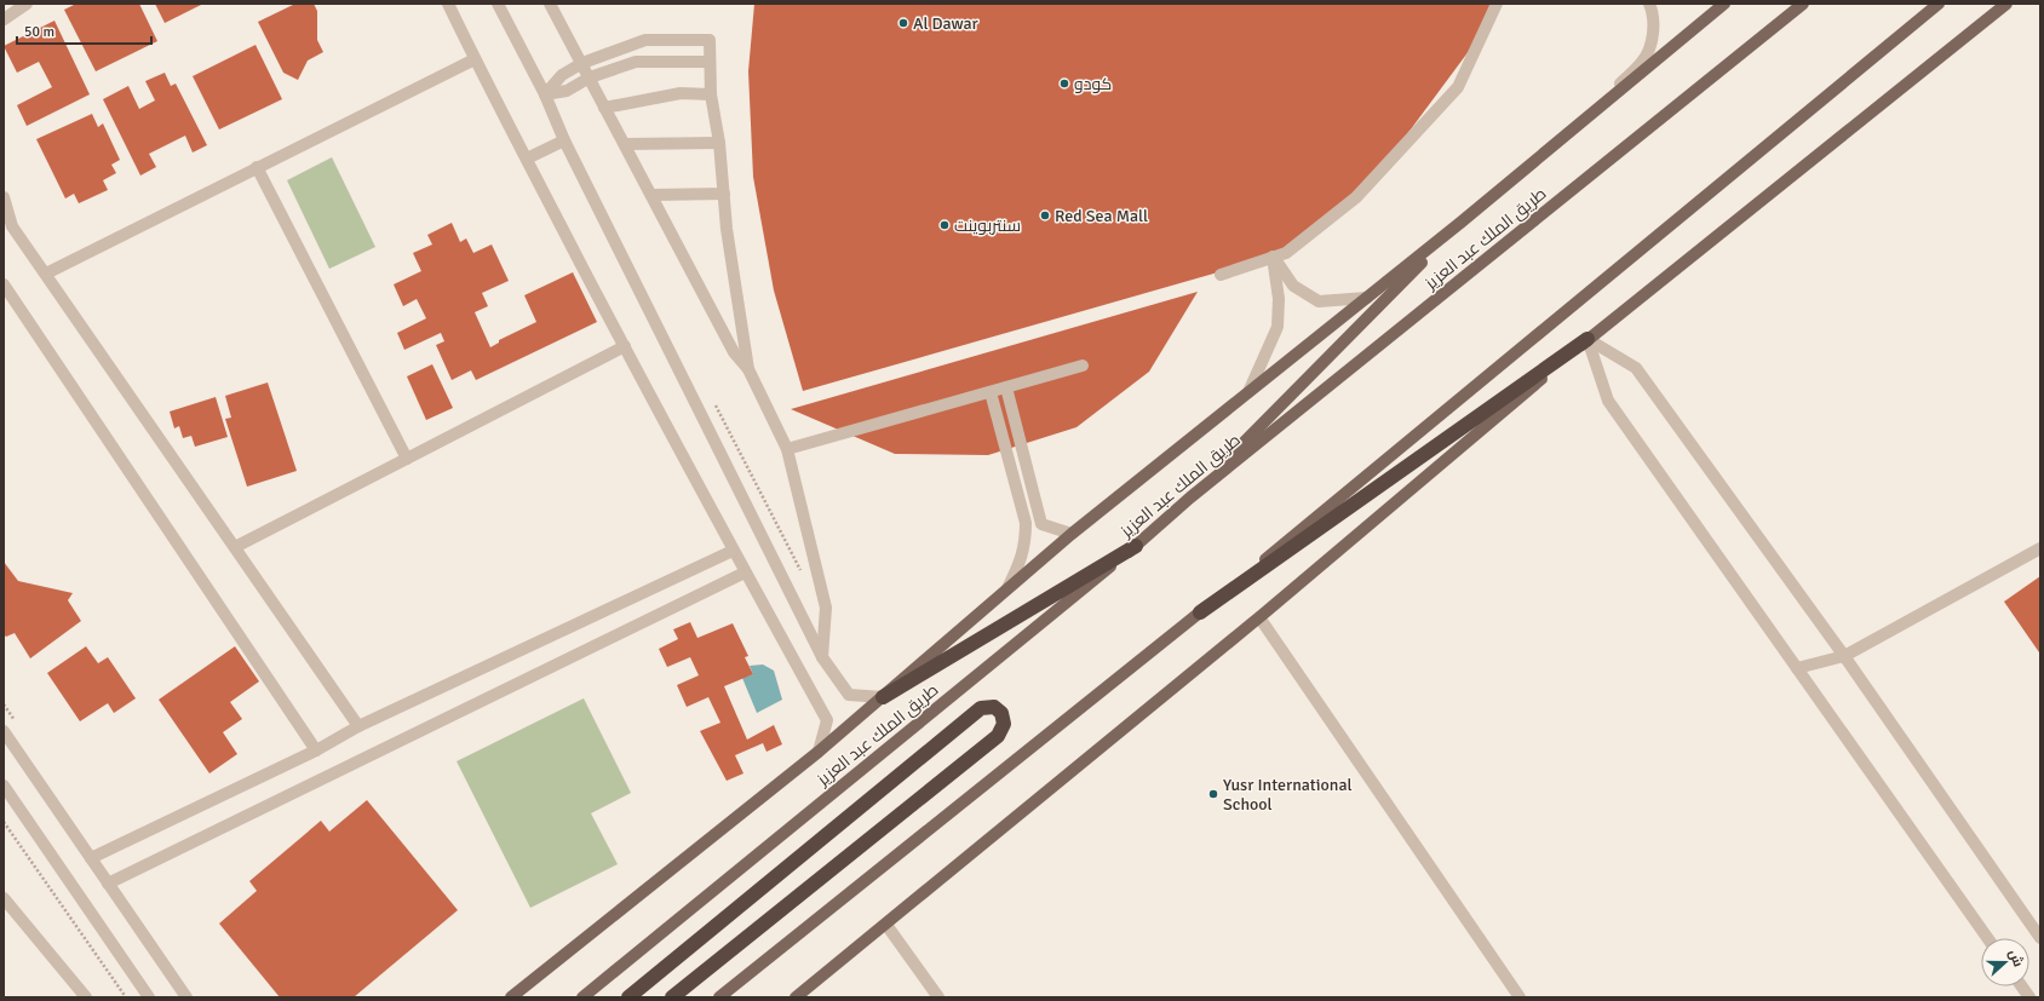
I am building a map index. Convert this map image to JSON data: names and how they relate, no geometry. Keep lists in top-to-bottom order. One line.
{"streets":{"main road":["طريق الملك عبد العزيز"]},"places":["Al Dawar","كودو","Red Sea Mall","سنتربوينت","Yusr International School"],"scale_bar":"50 m","north":"right"}
